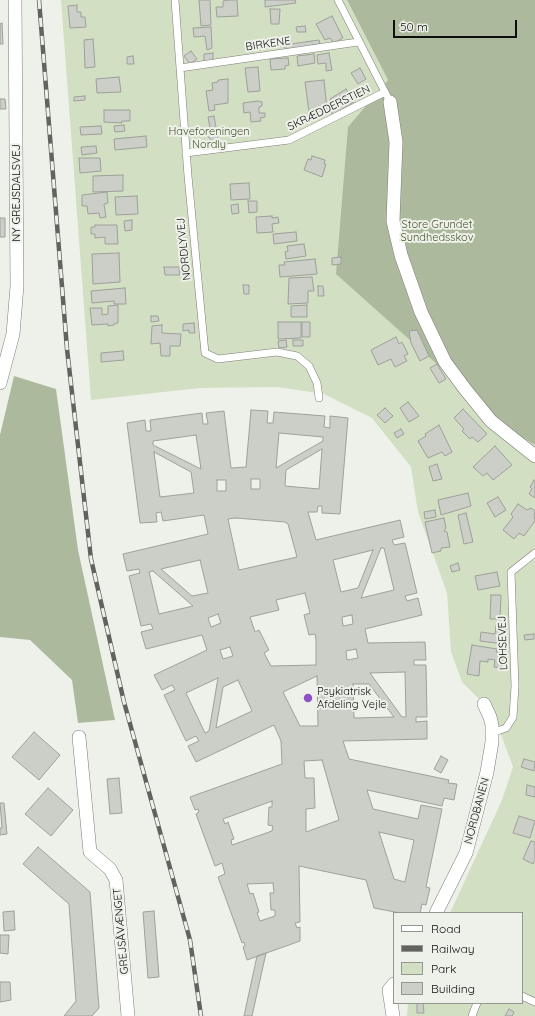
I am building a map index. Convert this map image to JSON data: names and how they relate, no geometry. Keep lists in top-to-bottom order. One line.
{"streets":{"street":["NY GREJSDALSVEJ","NORDBANEN","GREJSÅVÆNGET"],"lane":["BIRKENE","SKRÆDDERSTIEN","NORDLYVEJ","LOHSEVEJ"]},"crossings":[["BIRKENE","NORDLYVEJ"],["SKRÆDDERSTIEN","NORDLYVEJ"],["LOHSEVEJ","NORDBANEN"]],"parks":["Haveforeningen Nordly","Store Grundet Sundhedsskov"],"places":["Psykiatrisk Afdeling Vejle"],"legend":["Road","Railway","Park","Building"],"scale_bar":"50 m"}
